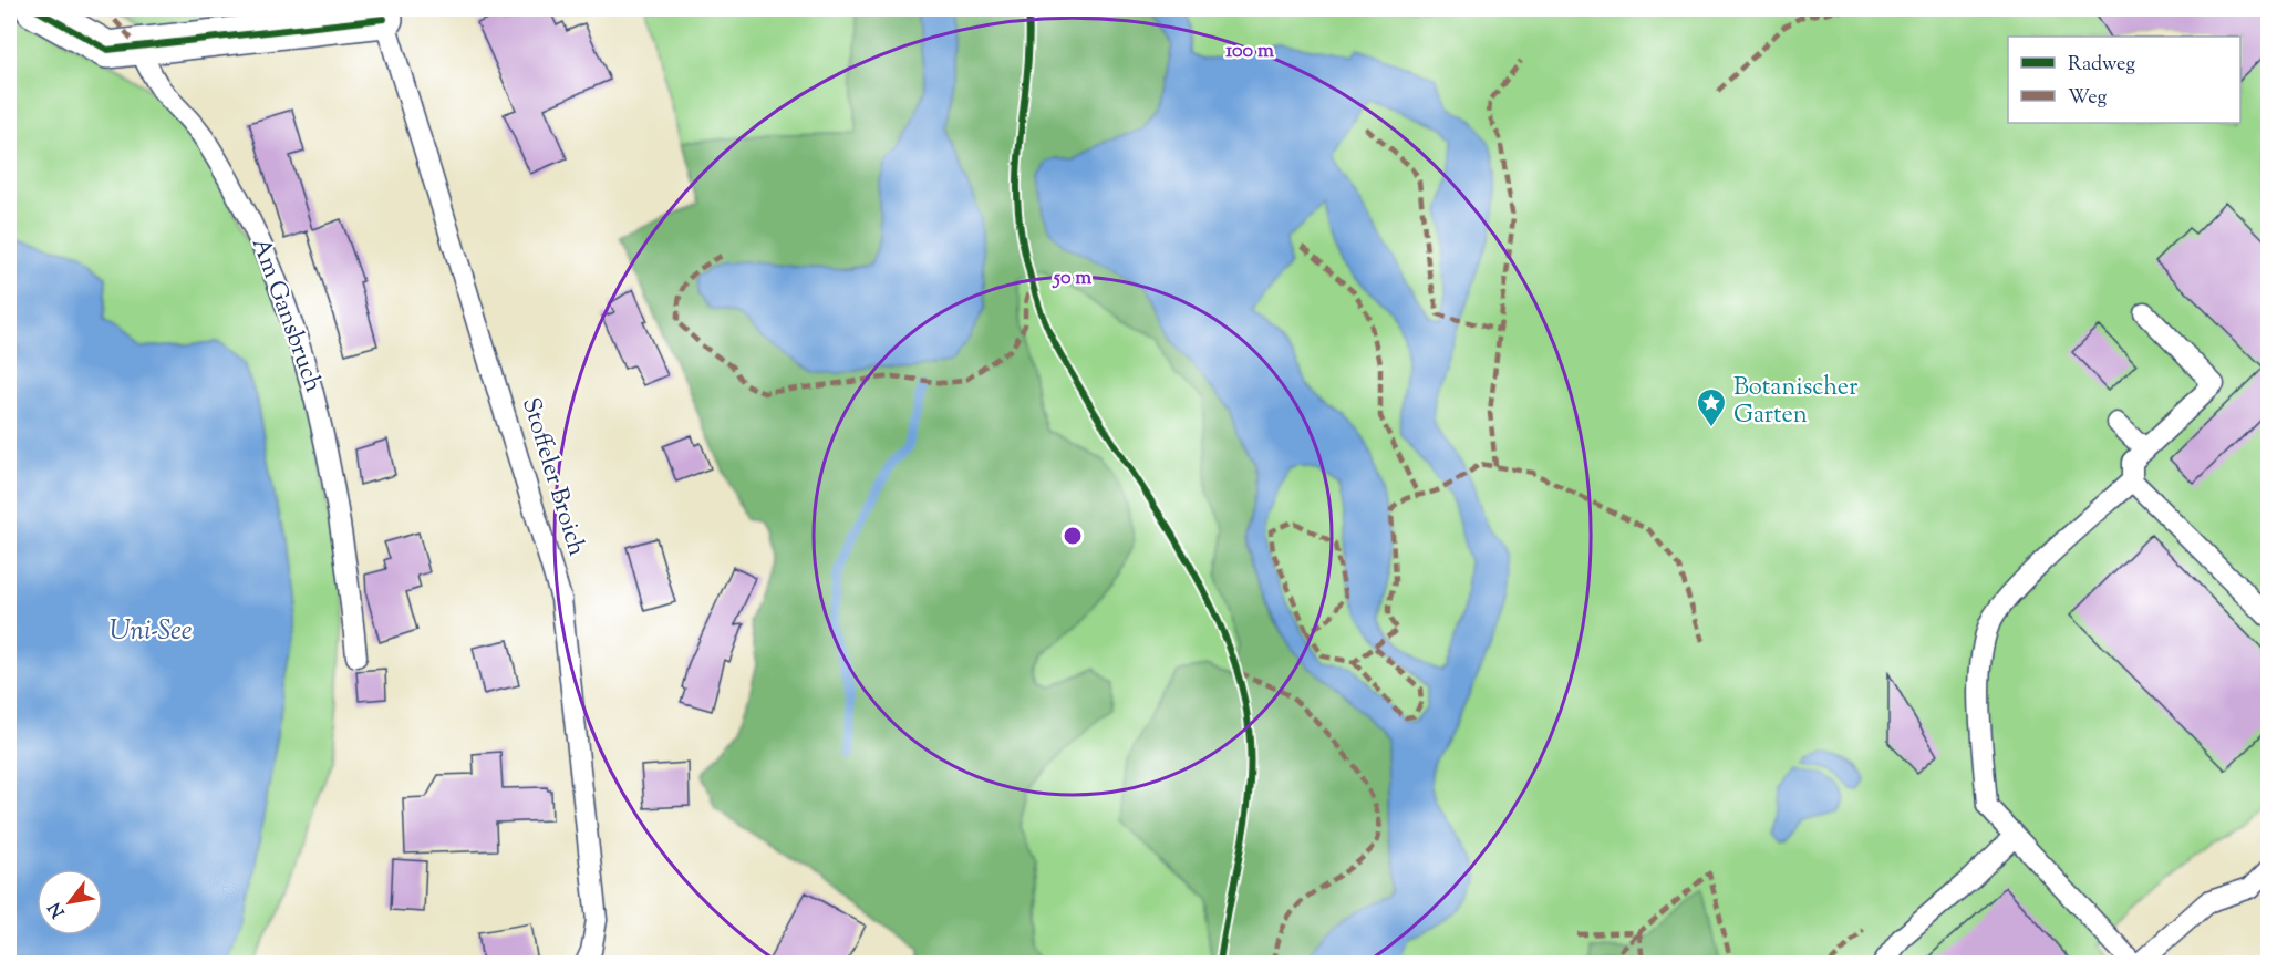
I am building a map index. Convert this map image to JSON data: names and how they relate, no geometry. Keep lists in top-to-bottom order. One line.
{"streets":{"lane":["Am Gansbruch","Stoffeler Broich"]},"water":["Uni-See"],"places":{"place":["Botanischer Garten"]},"legend":["Radweg","Weg"],"north":"bottom left","rings":["100 m","50 m"]}
